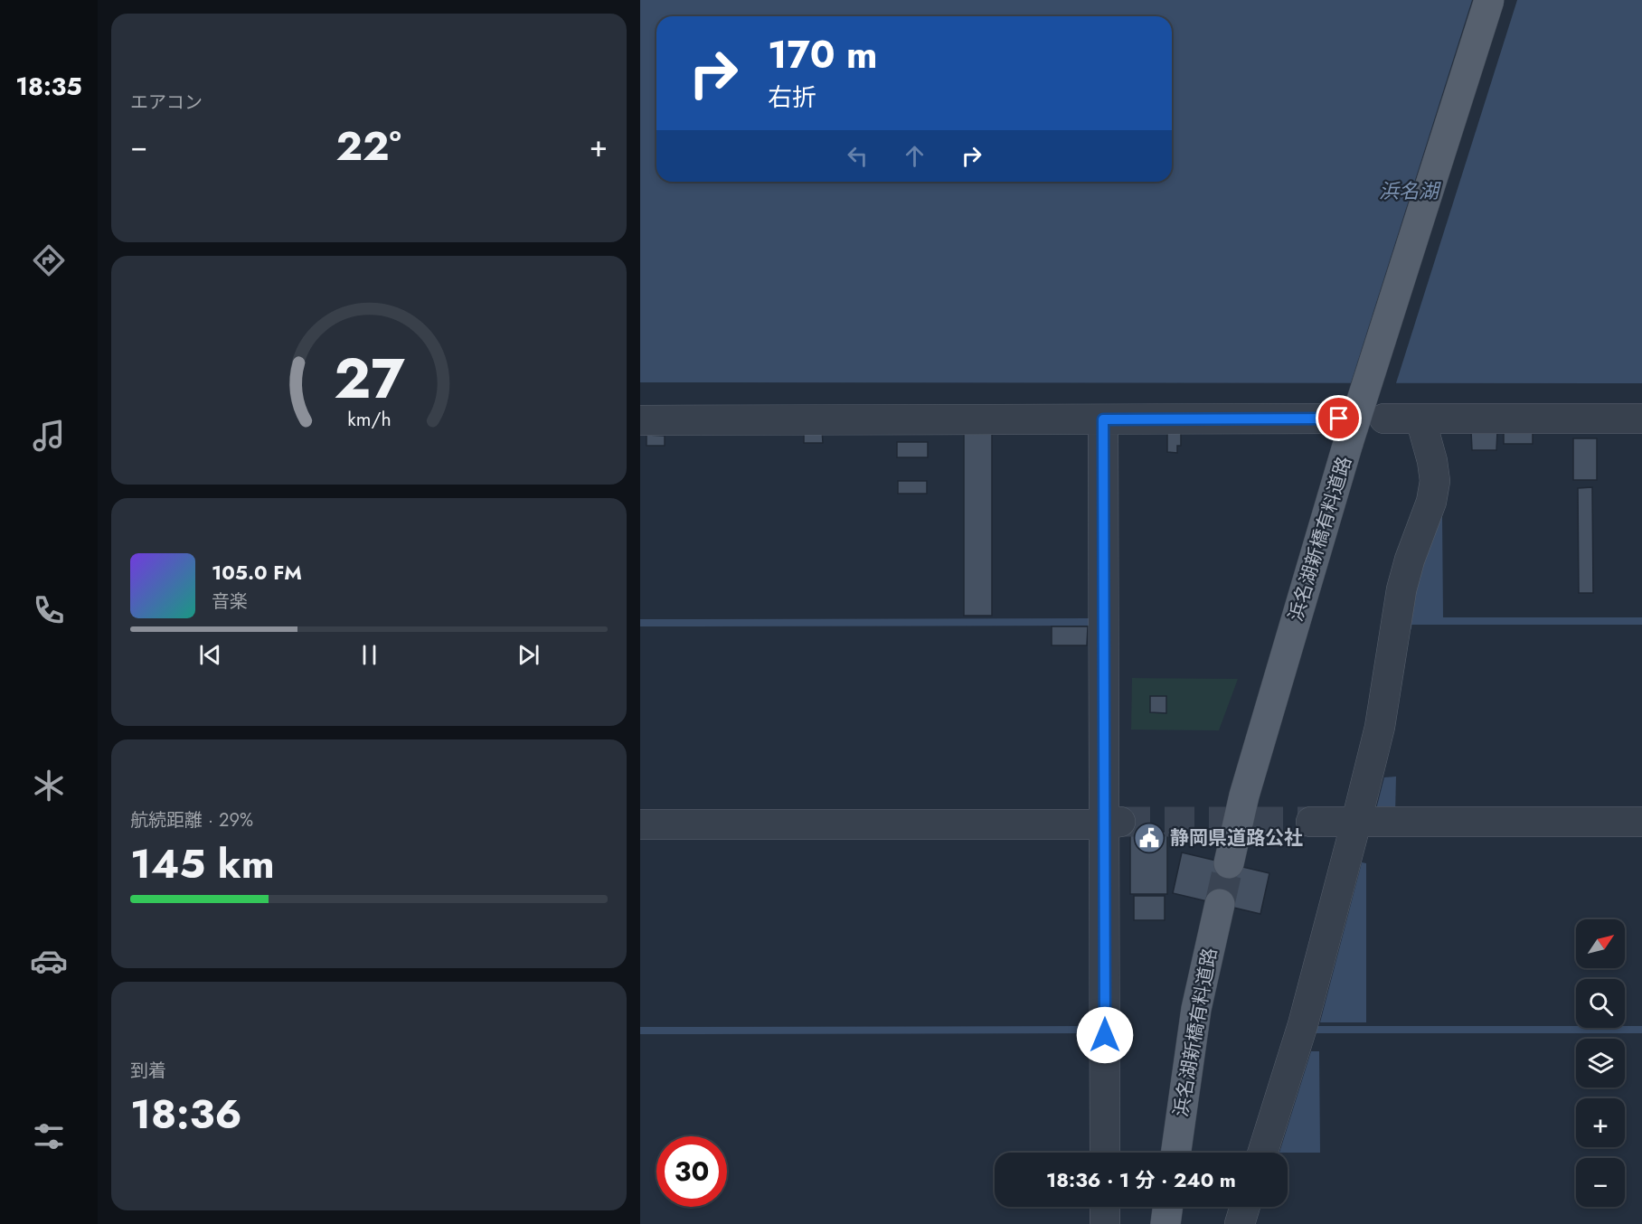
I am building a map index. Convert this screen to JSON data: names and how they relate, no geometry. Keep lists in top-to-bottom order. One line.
{"streets":{"main road":["浜名湖新橋有料道路"]},"water":["浜名湖"],"places":{"public building":["静岡県道路公社"]},"north":"top right","page":{"tabs":"18:35","tile":["エアコン",["航続距離 · 29%","145 km"],["到着","18:36"]],"turn":["170 m","右折"],"heat":["−","22°","+"],"song":["105.0 FM","音楽"],"map_buttons":["+","−"],"limit":"30","trip":"18:36 · 1 分 · 240 m","gauge":["27","km/h"]}}
